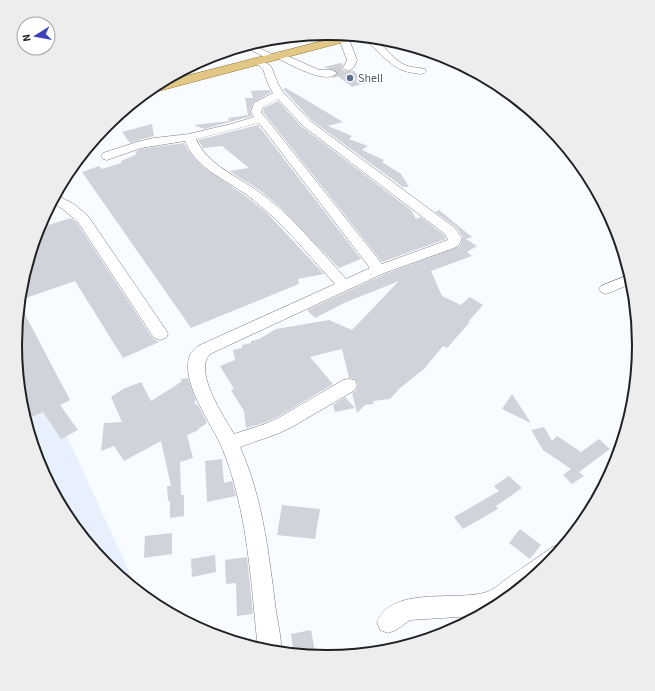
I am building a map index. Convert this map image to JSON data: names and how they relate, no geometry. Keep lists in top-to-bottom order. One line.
{"places":["Shell"],"north":"left"}
